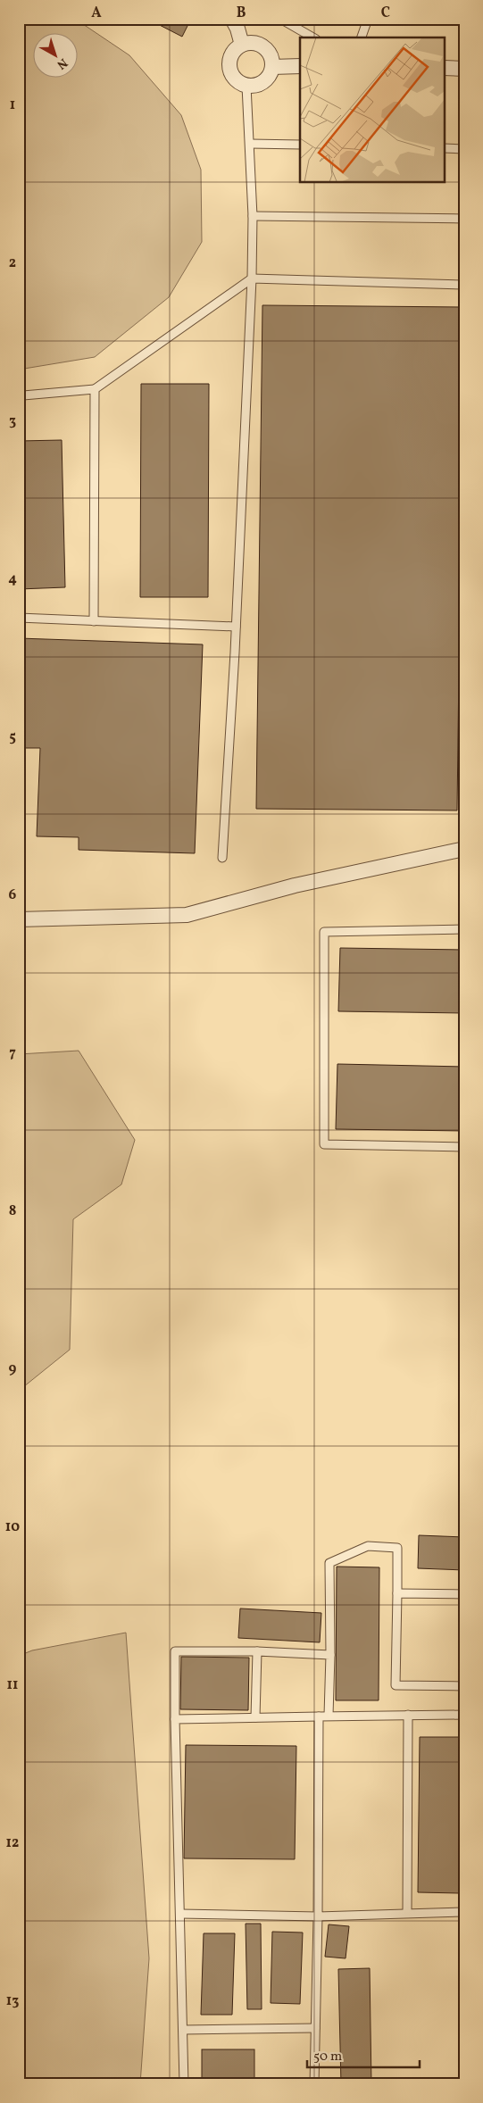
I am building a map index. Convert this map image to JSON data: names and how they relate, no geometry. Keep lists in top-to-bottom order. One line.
{"scale_bar":"50 m","north":"bottom right","grid":{"columns":["A","B","C"],"rows":["1","2","3","4","5","6","7","8","9","10","11","12","13"]}}
